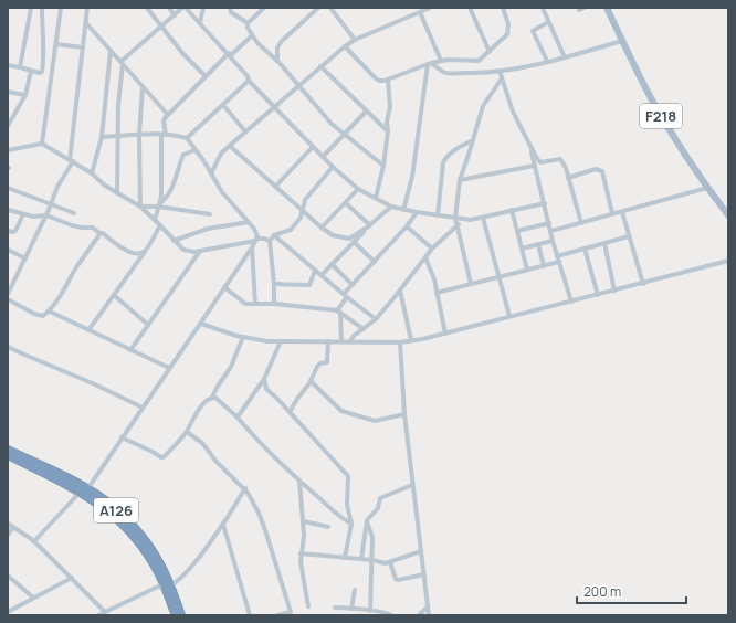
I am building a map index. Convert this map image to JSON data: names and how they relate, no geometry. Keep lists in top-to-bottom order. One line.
{"streets":{"highway":["A126"],"main road":["F218"]},"scale_bar":"200 m"}
